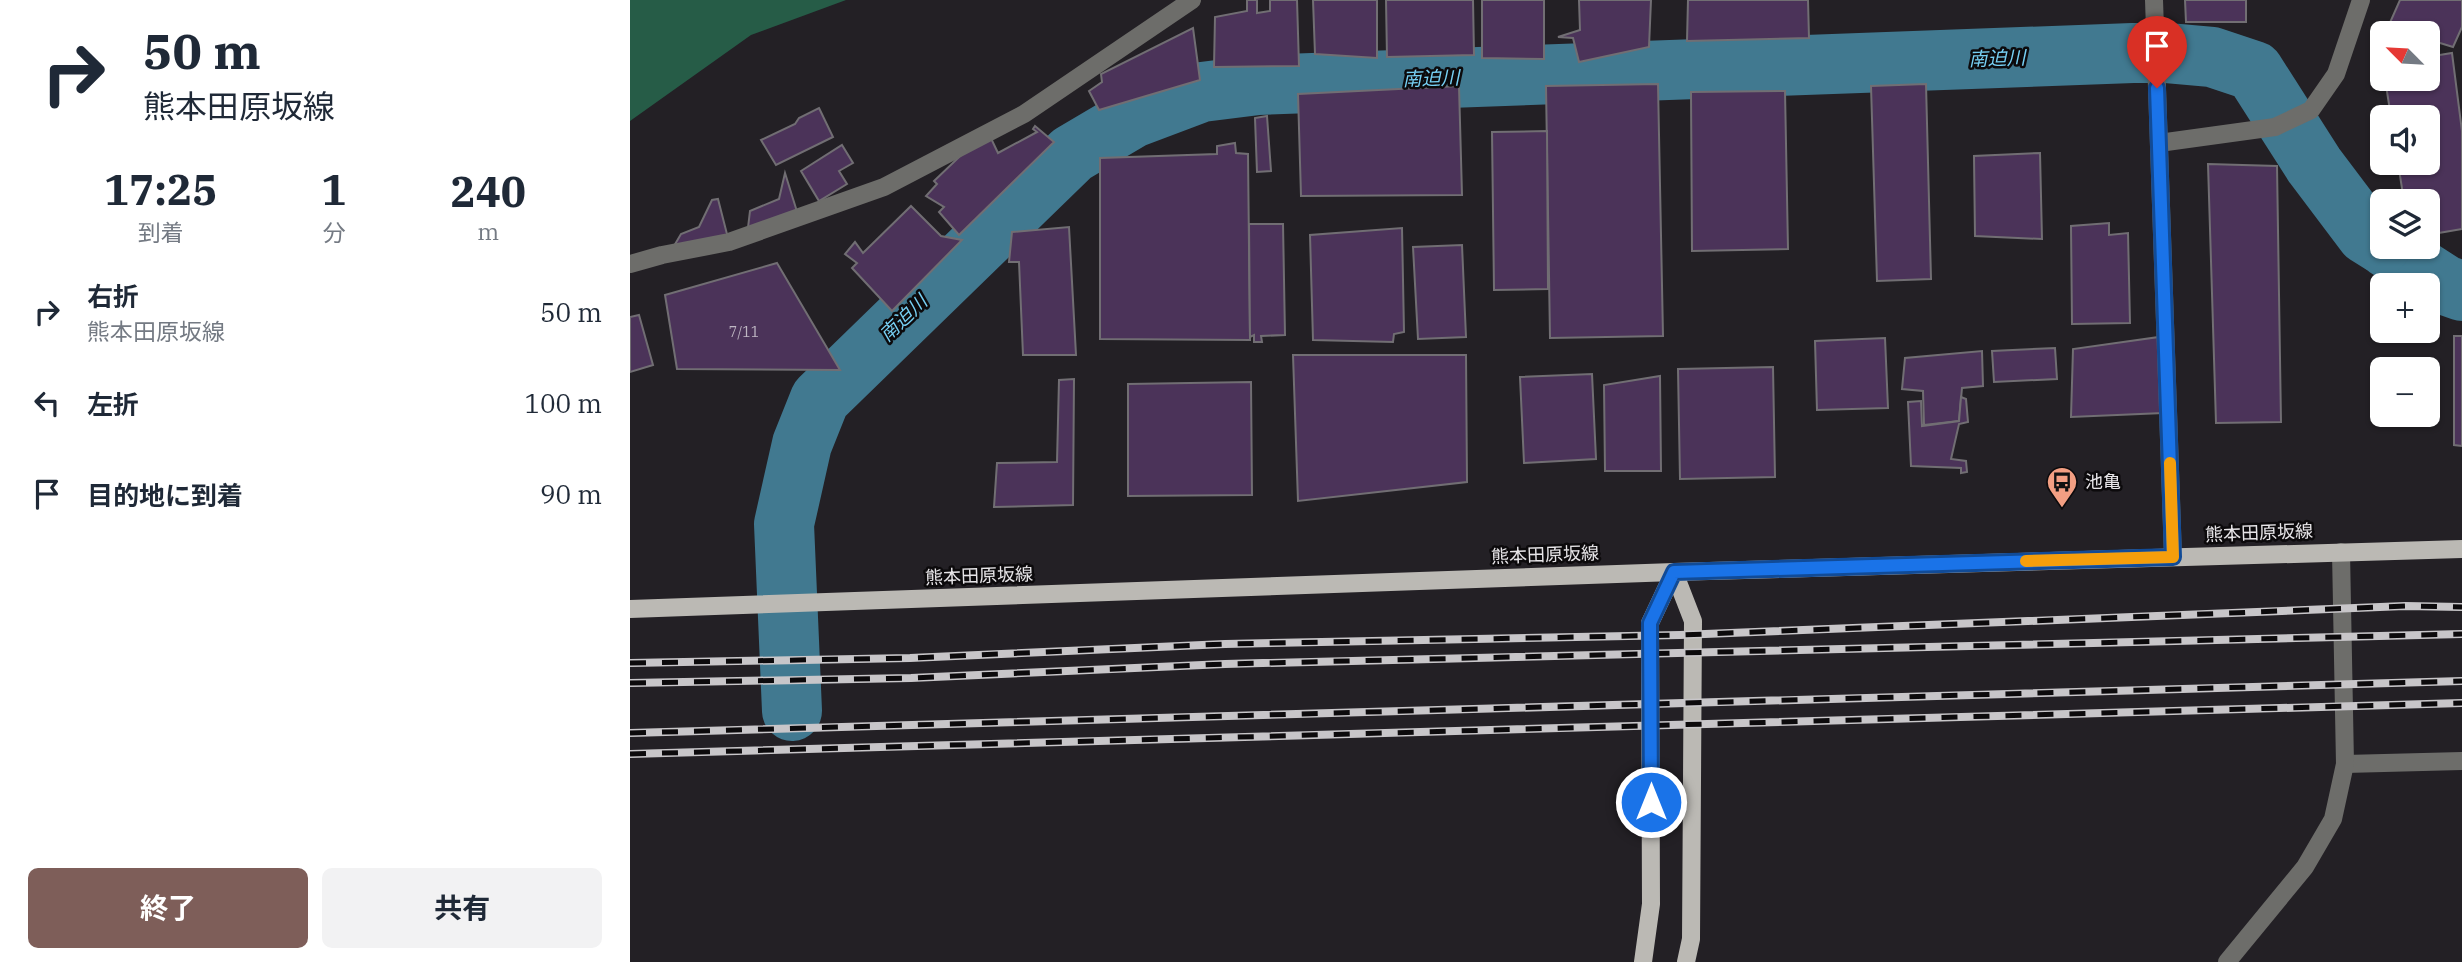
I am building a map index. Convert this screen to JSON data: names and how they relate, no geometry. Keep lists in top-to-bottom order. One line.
{"streets":{"main road":["熊本田原坂線"]},"water":["南迫川"],"places":{"bus stop":["池亀"]},"house_numbers":["7/11"],"north":"top left","page":{"turn":["50 m","熊本田原坂線"],"map_buttons":["+","−"],"eta":["17:25","到着","1","分","240","m"],"list":[{"name":"右折","note":"熊本田原坂線","value":"50 m"},{"name":"左折","value":"100 m"},{"name":"目的地に到着","value":"90 m"}],"buttons":["終了","共有"]}}
